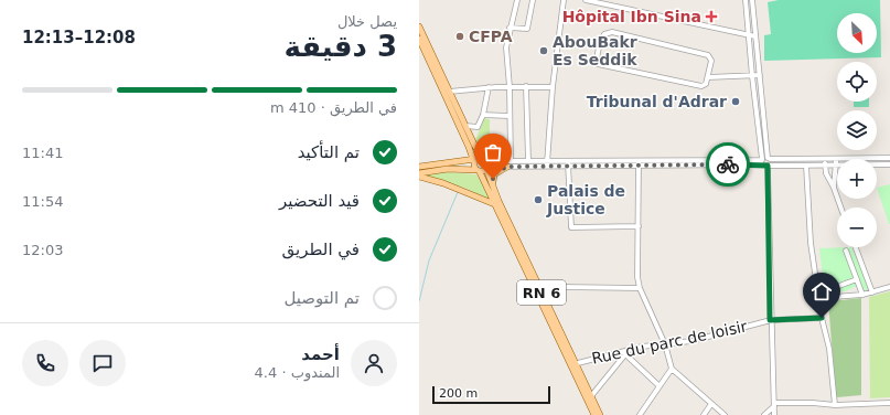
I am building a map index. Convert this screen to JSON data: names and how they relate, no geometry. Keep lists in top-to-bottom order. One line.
{"streets":{"main road":["RN 6"],"street":["Rue du parc de loisir"]},"crossings":[["RN 6","Rue du parc de loisir"]],"places":{"health":["Hôpital Ibn Sina"],"other":["CFPA","AbouBakr Es Seddik","Tribunal d'Adrar","Palais de Justice"]},"scale_bar":"200 m","north":"bottom right","page":{"heading":["3 دقيقة","يصل خلال","12:08–12:13"],"panel":["أحمد","المندوب · 4.4"],"map_buttons":["+","−"],"bar":"في الطريق · 410 m","list":[["تم التأكيد","11:41"],["قيد التحضير","11:54"],["في الطريق","12:03"],"تم التوصيل"],"scale":"200 m"}}
